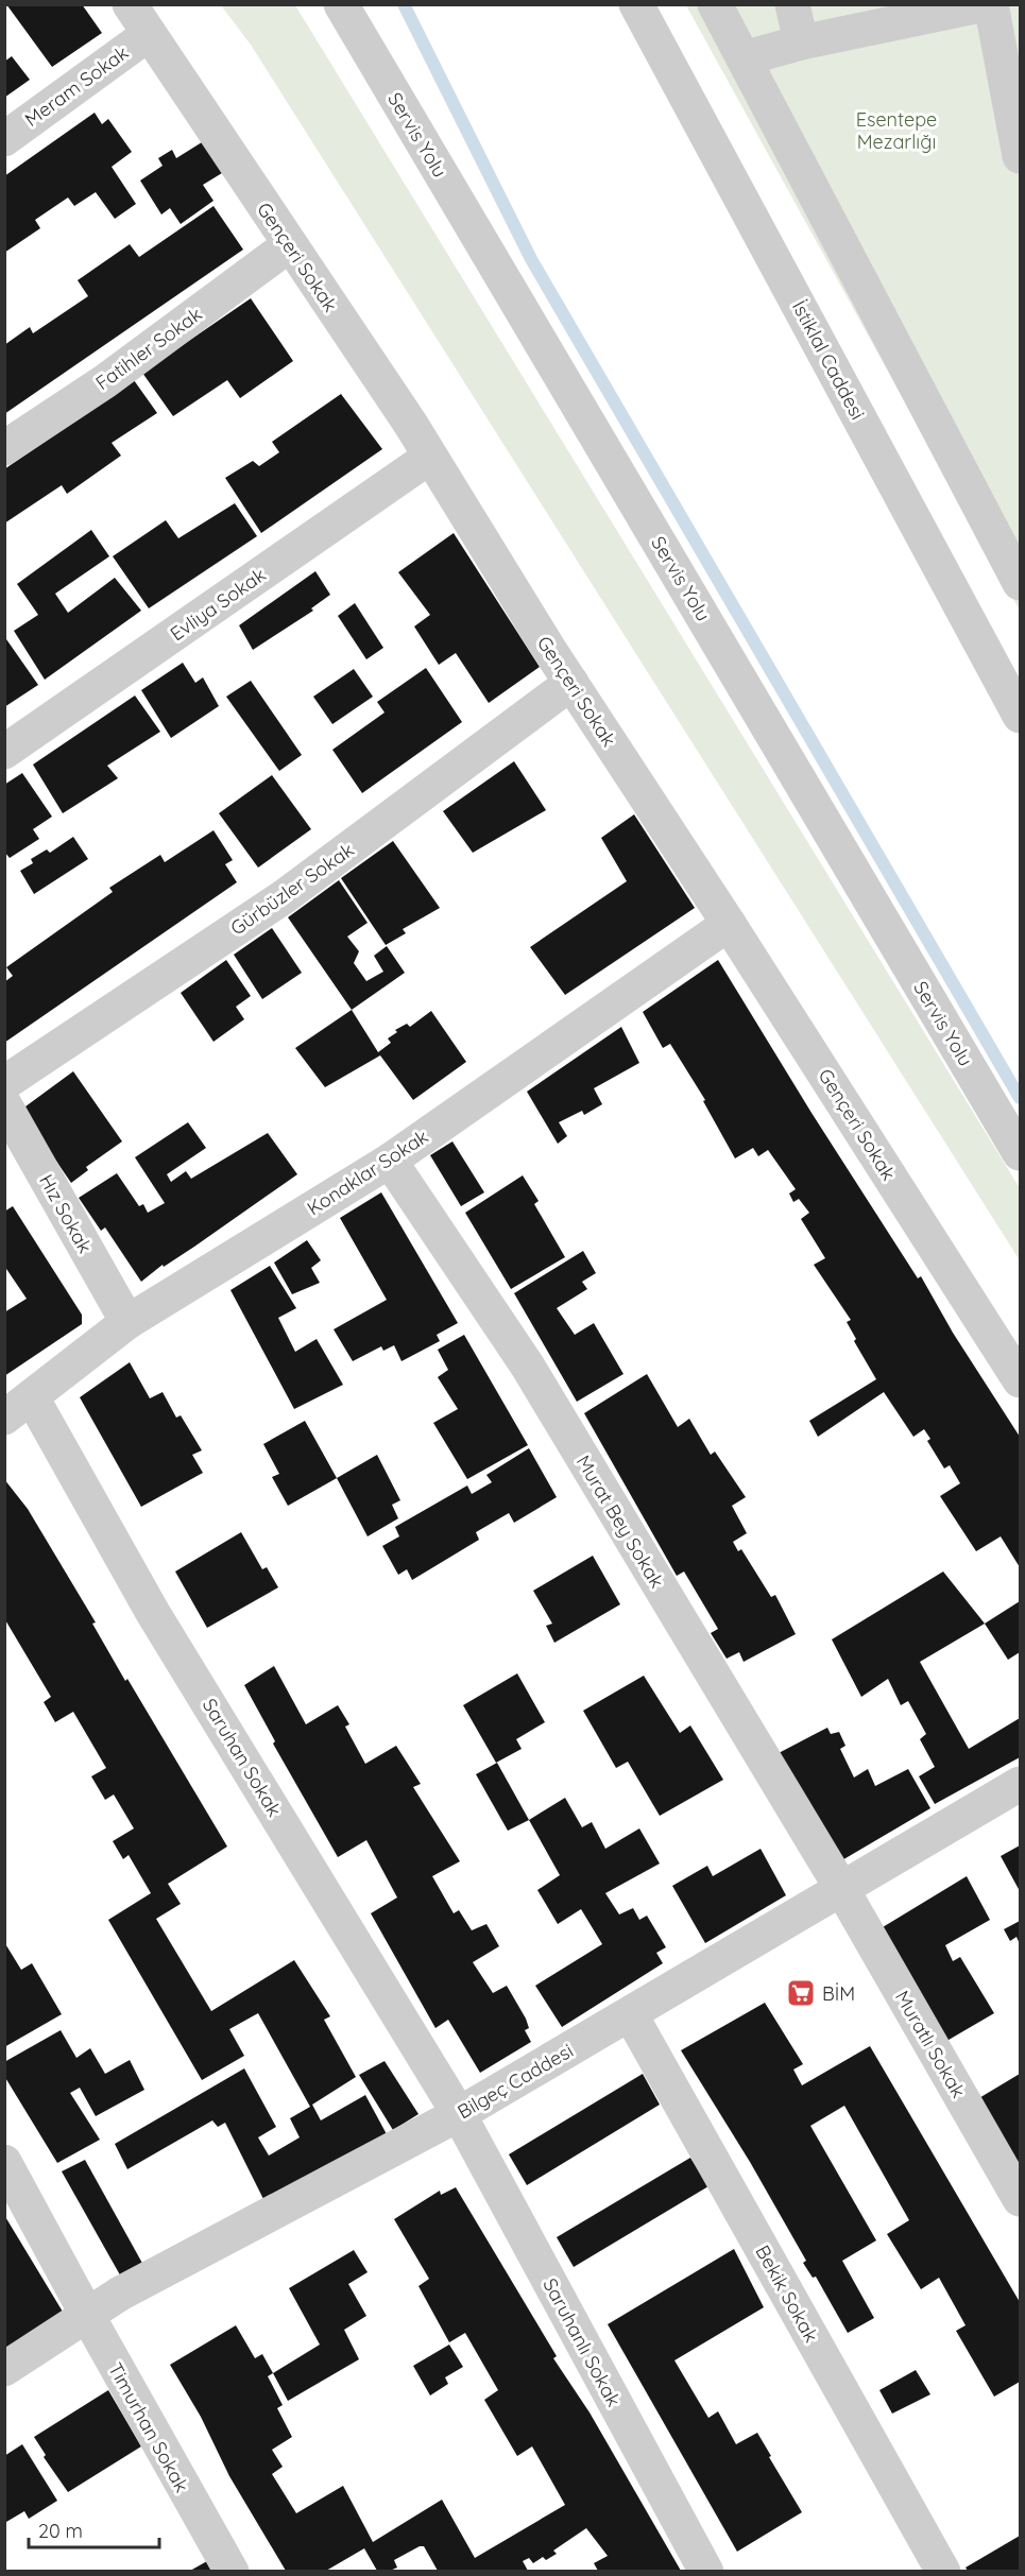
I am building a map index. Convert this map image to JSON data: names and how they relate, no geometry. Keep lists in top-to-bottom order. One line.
{"streets":{"street":["Meram Sokak","Servis Yolu","Gençeri Sokak","Fatihler Sokak","İstiklal Caddesi","Evliya Sokak","Gürbüzler Sokak","Konaklar Sokak","Hız Sokak","Murat Bey Sokak","Saruhan Sokak","Muratlı Sokak","Bilgeç Caddesi","Bekik Sokak","Saruhanlı Sokak","Timurhan Sokak"]},"crossings":[["Meram Sokak","Gençeri Sokak"],["Gençeri Sokak","Fatihler Sokak"],["Gençeri Sokak","Evliya Sokak"],["Gençeri Sokak","Gürbüzler Sokak"],["Gençeri Sokak","Konaklar Sokak"],["Konaklar Sokak","Hız Sokak"],["Konaklar Sokak","Murat Bey Sokak"],["Konaklar Sokak","Saruhan Sokak"],["Murat Bey Sokak","Muratlı Sokak"],["Murat Bey Sokak","Bilgeç Caddesi"],["Saruhan Sokak","Bilgeç Caddesi"],["Saruhan Sokak","Saruhanlı Sokak"],["Muratlı Sokak","Bilgeç Caddesi"],["Bilgeç Caddesi","Bekik Sokak"],["Bilgeç Caddesi","Saruhanlı Sokak"],["Bilgeç Caddesi","Timurhan Sokak"]],"parks":["Esentepe Mezarlığı"],"places":{"supermarket":["BİM"]},"scale_bar":"20 m"}
